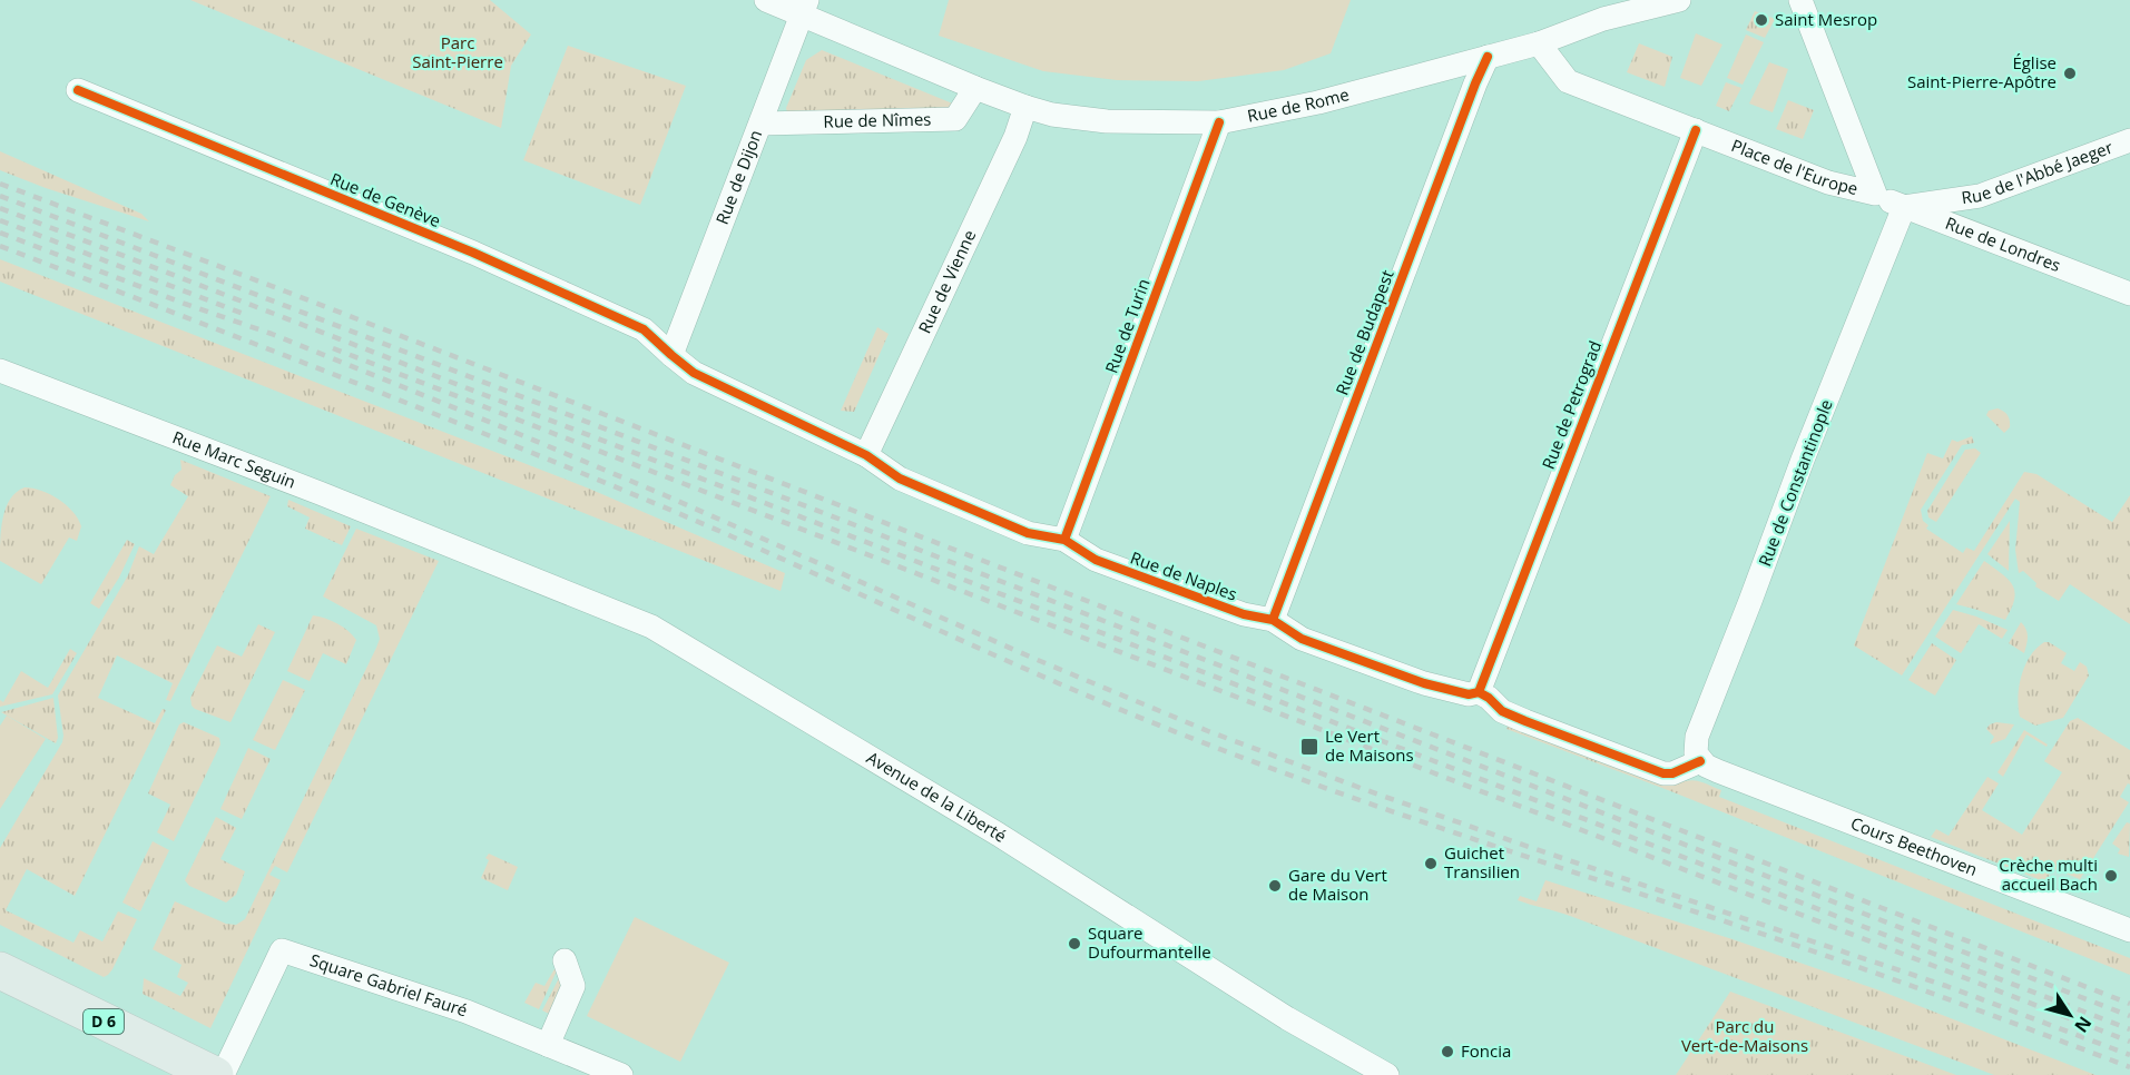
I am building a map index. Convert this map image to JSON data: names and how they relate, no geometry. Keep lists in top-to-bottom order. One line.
{"streets":{"main road":["D 6"],"street":["Rue de Rome","Rue de Nîmes","Place de l'Europe","Rue de l'Abbé Jaeger","Rue de Dijon","Rue de Genève","Rue de Londres","Rue de Vienne","Rue de Turin","Rue de Budapest","Rue de Petrograd","Rue Marc Seguin","Rue de Constantinople","Rue de Naples","Avenue de la Liberté","Cours Beethoven","Square Gabriel Fauré"]},"crossings":[["Rue de Rome","Rue de Nîmes"],["Rue de Rome","Place de l'Europe"],["Rue de Rome","Rue de Dijon"],["Rue de Rome","Rue de Vienne"],["Rue de Rome","Rue de Turin"],["Rue de Rome","Rue de Budapest"],["Rue de Nîmes","Rue de Dijon"],["Place de l'Europe","Rue de Londres"],["Place de l'Europe","Rue de Petrograd"],["Rue de l'Abbé Jaeger","Rue de Londres"],["Rue de l'Abbé Jaeger","Rue de Constantinople"],["Rue de Dijon","Rue de Genève"],["Rue de Dijon","Rue de Naples"],["Rue de Genève","Rue de Naples"],["Rue de Londres","Rue de Constantinople"],["Rue de Vienne","Rue de Naples"],["Rue de Turin","Rue de Naples"],["Rue de Budapest","Rue de Naples"],["Rue de Petrograd","Rue de Naples"],["Rue Marc Seguin","Avenue de la Liberté"],["Rue de Constantinople","Cours Beethoven"]],"parks":["Parc Saint-Pierre","Parc du Vert-de-Maisons"],"places":{"other":["Saint Mesrop","Église Saint-Pierre-Apôtre","Guichet Transilien","Crèche multi accueil Bach","Gare du Vert de Maison","Square Dufourmantelle","Foncia"],"transit":["Le Vert de Maisons"]},"north":"bottom right"}
